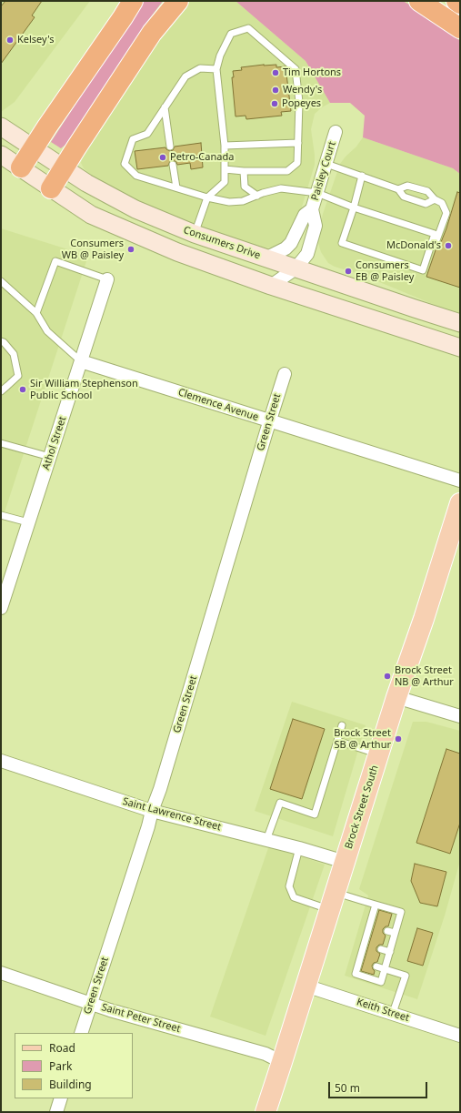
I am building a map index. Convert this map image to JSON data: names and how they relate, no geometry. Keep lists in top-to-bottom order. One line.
{"streets":{"main road":["Consumers Drive","Brock Street South"],"street":["Paisley Court","Clemence Avenue","Green Street","Athol Street","Saint Lawrence Street","Keith Street","Saint Peter Street"]},"crossings":[["Paisley Court","Consumers Drive"],["Clemence Avenue","Green Street"],["Clemence Avenue","Athol Street"],["Green Street","Saint Lawrence Street"],["Green Street","Saint Peter Street"],["Brock Street South","Saint Lawrence Street"],["Brock Street South","Keith Street"],["Brock Street South","Saint Peter Street"]],"places":["Kelsey's","Tim Hortons","Wendy's","Popeyes","Petro-Canada","McDonald's","Consumers WB @ Paisley","Consumers EB @ Paisley","Sir William Stephenson Public School","Brock Street NB @ Arthur","Brock Street SB @ Arthur"],"legend":["Road","Park","Building"],"scale_bar":"50 m"}
